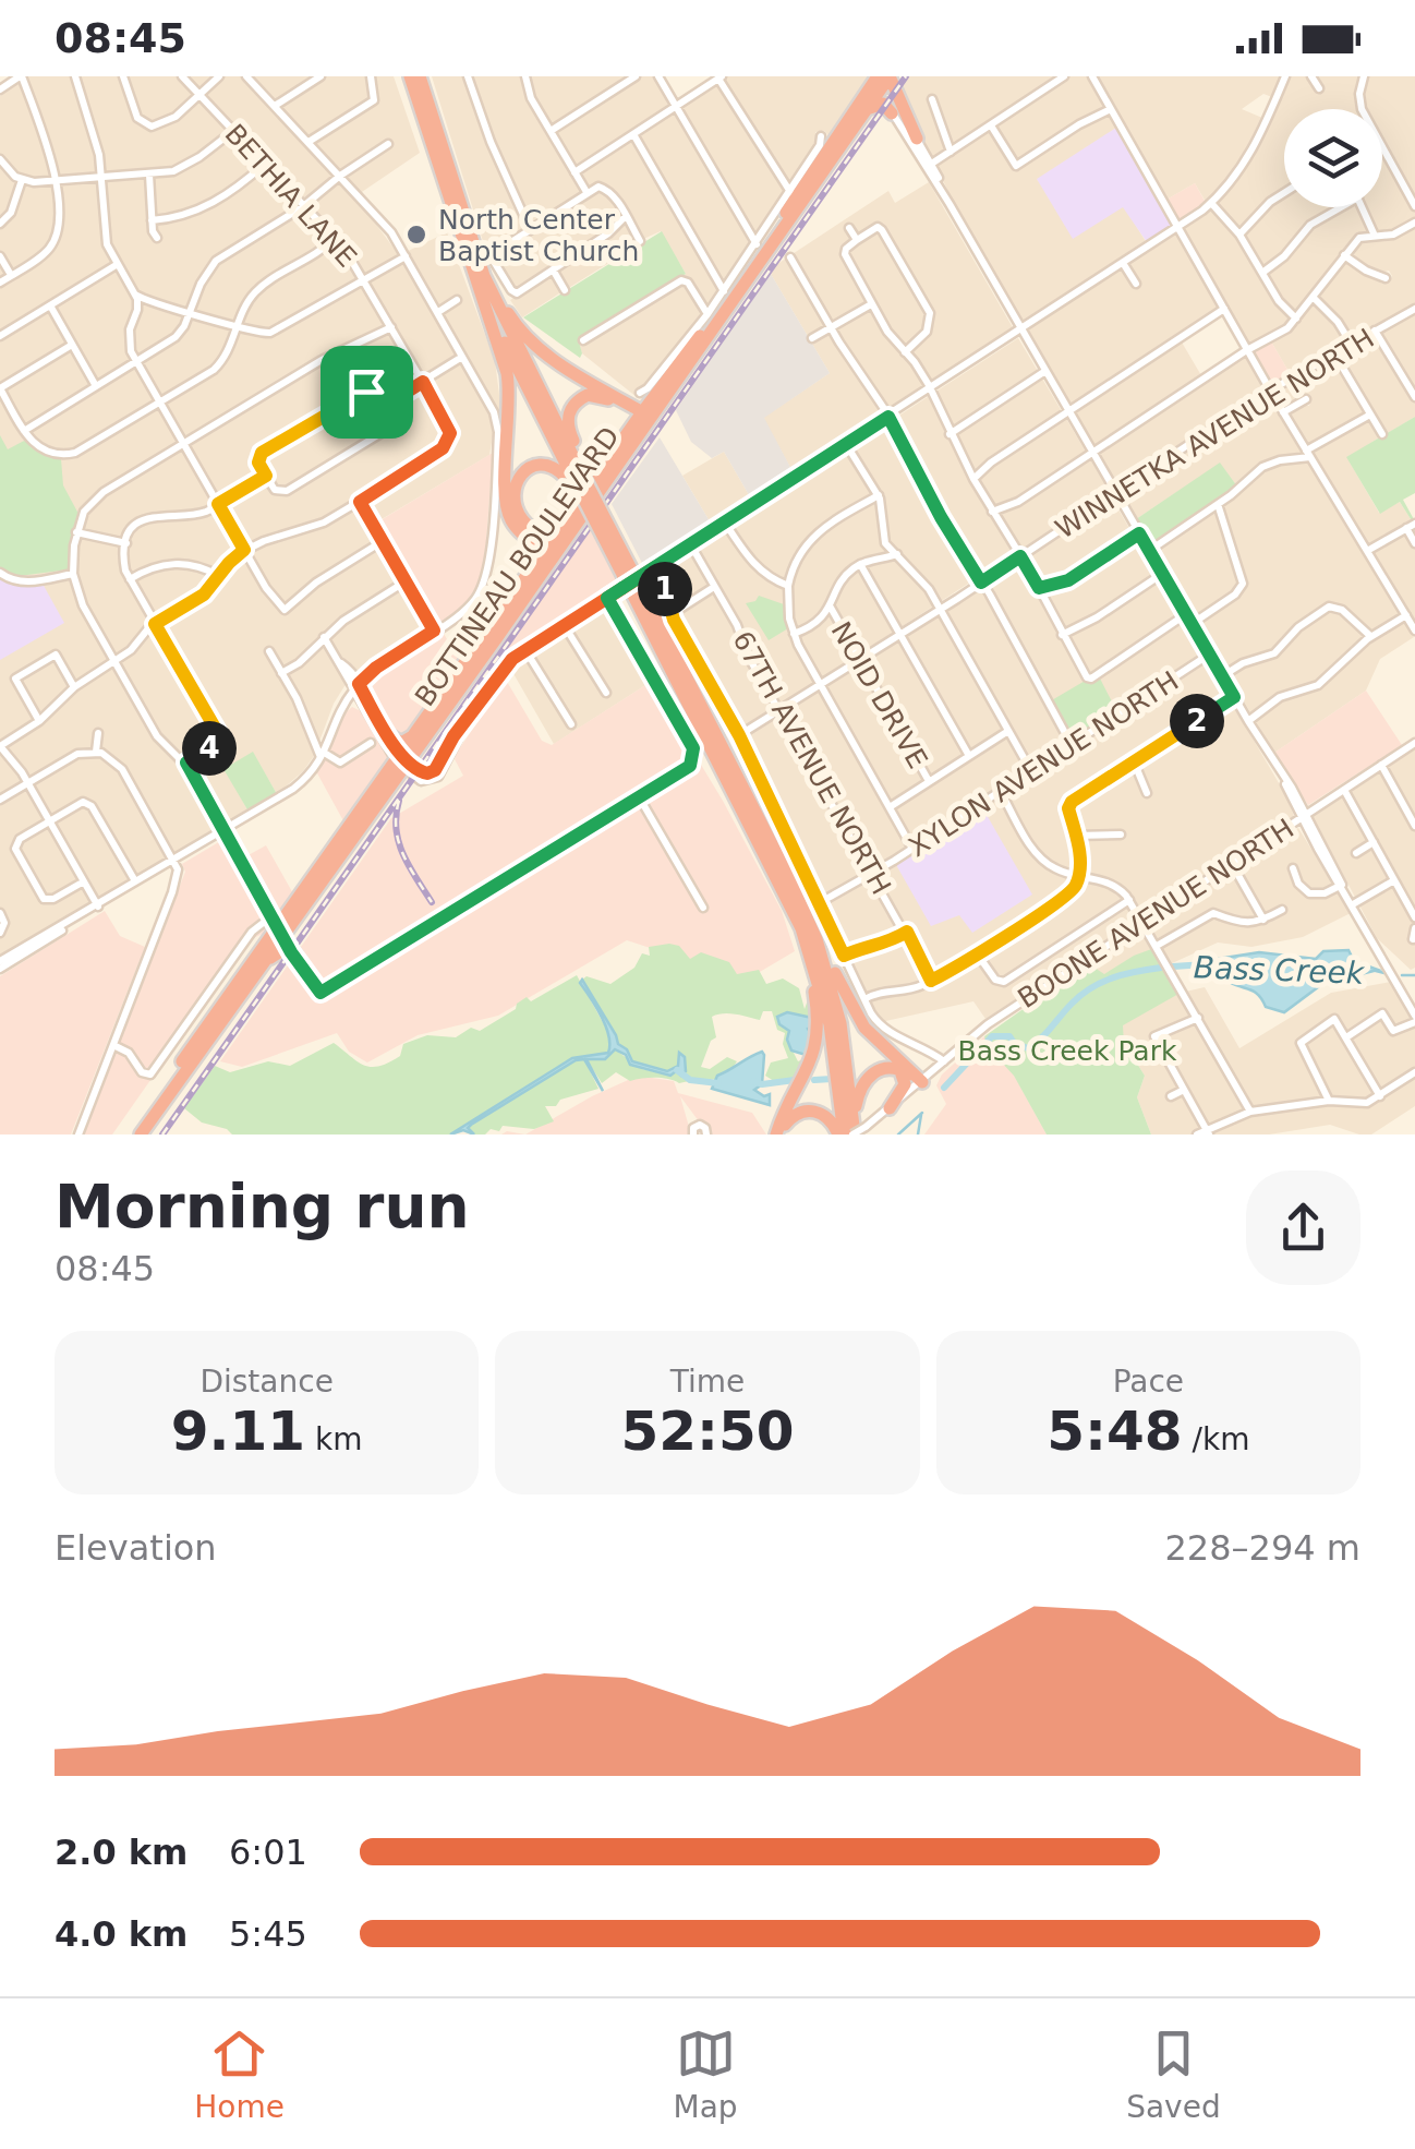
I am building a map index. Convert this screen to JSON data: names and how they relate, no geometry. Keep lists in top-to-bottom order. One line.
{"streets":{"highway":["BOTTINEAU BOULEVARD"],"street":["BETHIA LANE","WINNETKA AVENUE NORTH","NOID DRIVE","67TH AVENUE NORTH","XYLON AVENUE NORTH","BOONE AVENUE NORTH"]},"crossings":[["WINNETKA AVENUE NORTH","NOID DRIVE"],["WINNETKA AVENUE NORTH","67TH AVENUE NORTH"],["67TH AVENUE NORTH","XYLON AVENUE NORTH"]],"water":["Bass Creek"],"parks":["Bass Creek Park"],"places":["North Center Baptist Church"],"page":{"status":"08:45","pins":["1","2","4"],"heading":["Morning run","08:45"],"stats":[["Distance","9.11 km"],["Time","52:50"],["Pace","5:48 /km"]],"chart":["Elevation","228–294 m"],"list":[{"name":"2.0 km","note":"6:01"},{"name":"4.0 km","note":"5:45"}],"tabs":["Home","Map","Saved"]}}
